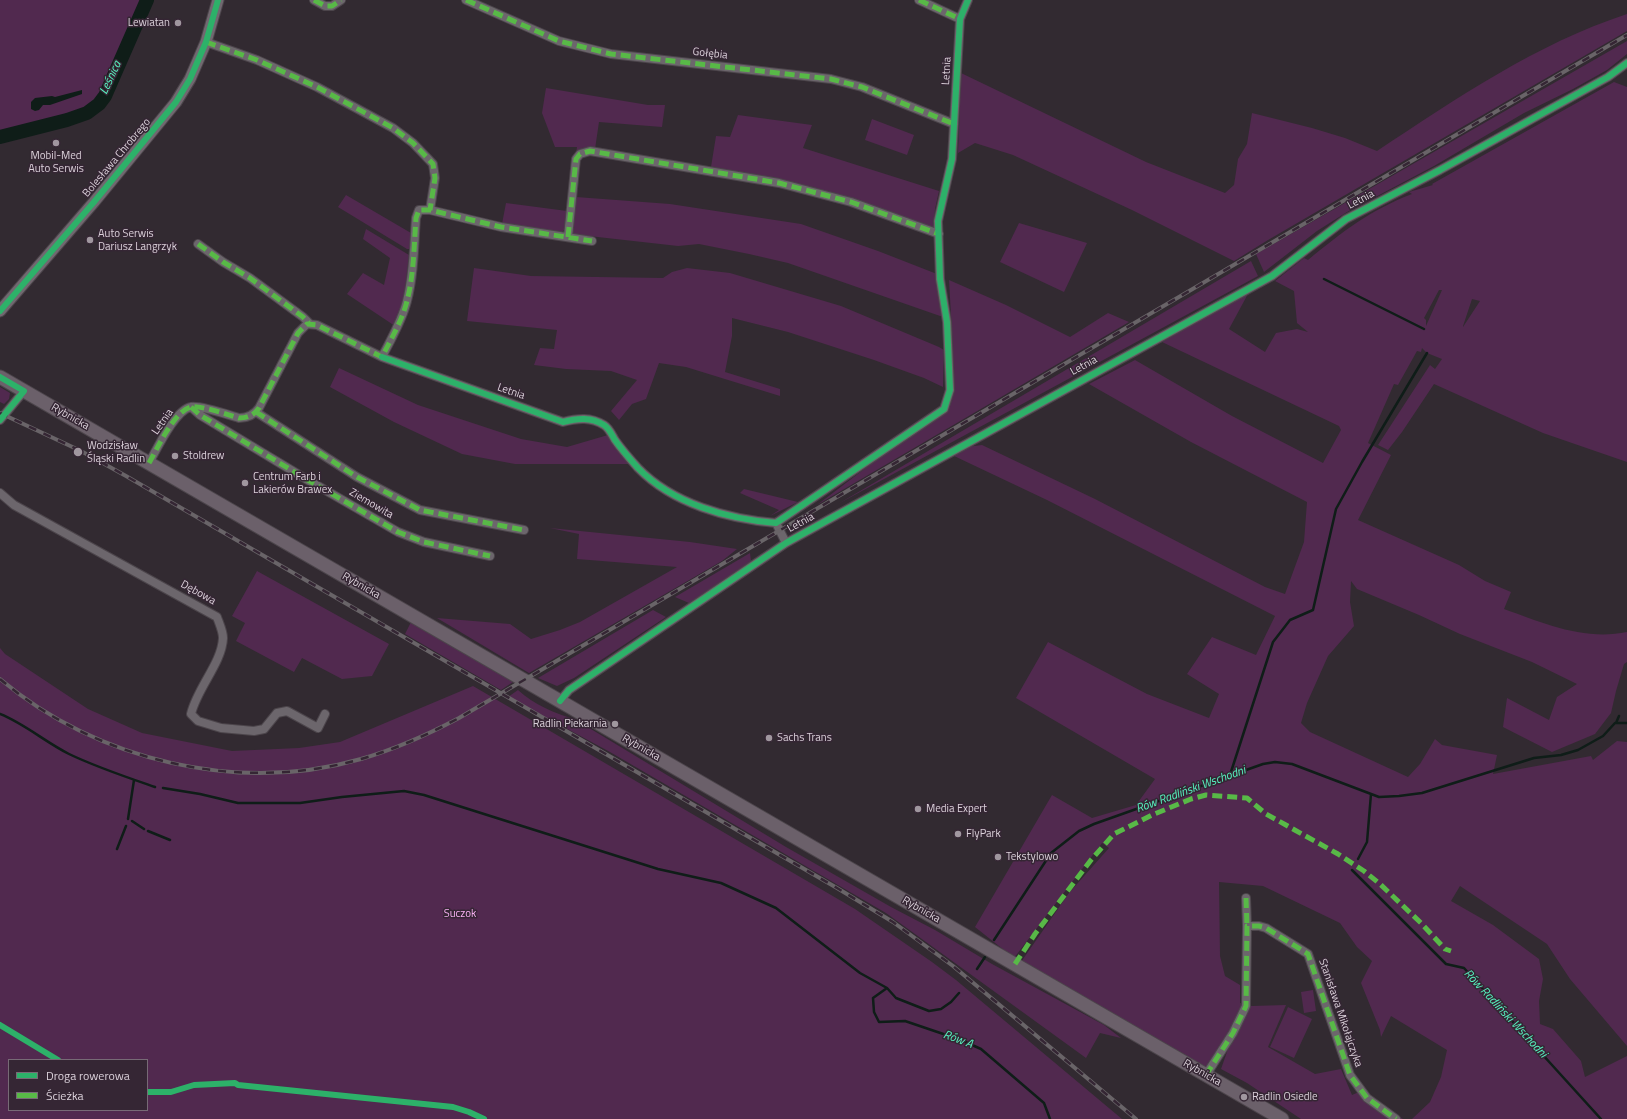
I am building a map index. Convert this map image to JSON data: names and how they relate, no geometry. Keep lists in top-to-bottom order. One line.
{"streets":{"main road":["Rybnicka"],"street":["Gołębia","Letnia","Bolesława Chrobrego","Ziemowita","Dębowa","Stanisława Mikołajczyka"]},"crossings":[["Gołębia","Letnia"],["Letnia","Rybnicka"],["Letnia","Ziemowita"]],"water":["Leśnica","Rów Radliński Wschodni","Rów A"],"parks":["Suczok"],"places":["Lewiatan","Mobil-Med Auto Serwis","Auto Serwis Dariusz Langrzyk","Wodzisław Śląski Radlin","Stoldrew","Centrum Farb i Lakierów Brawex","Radlin Piekarnia","Sachs Trans","Media Expert","FlyPark","Tekstylowo","Radlin Osiedle"],"legend":["Droga rowerowa","Ścieżka"]}
